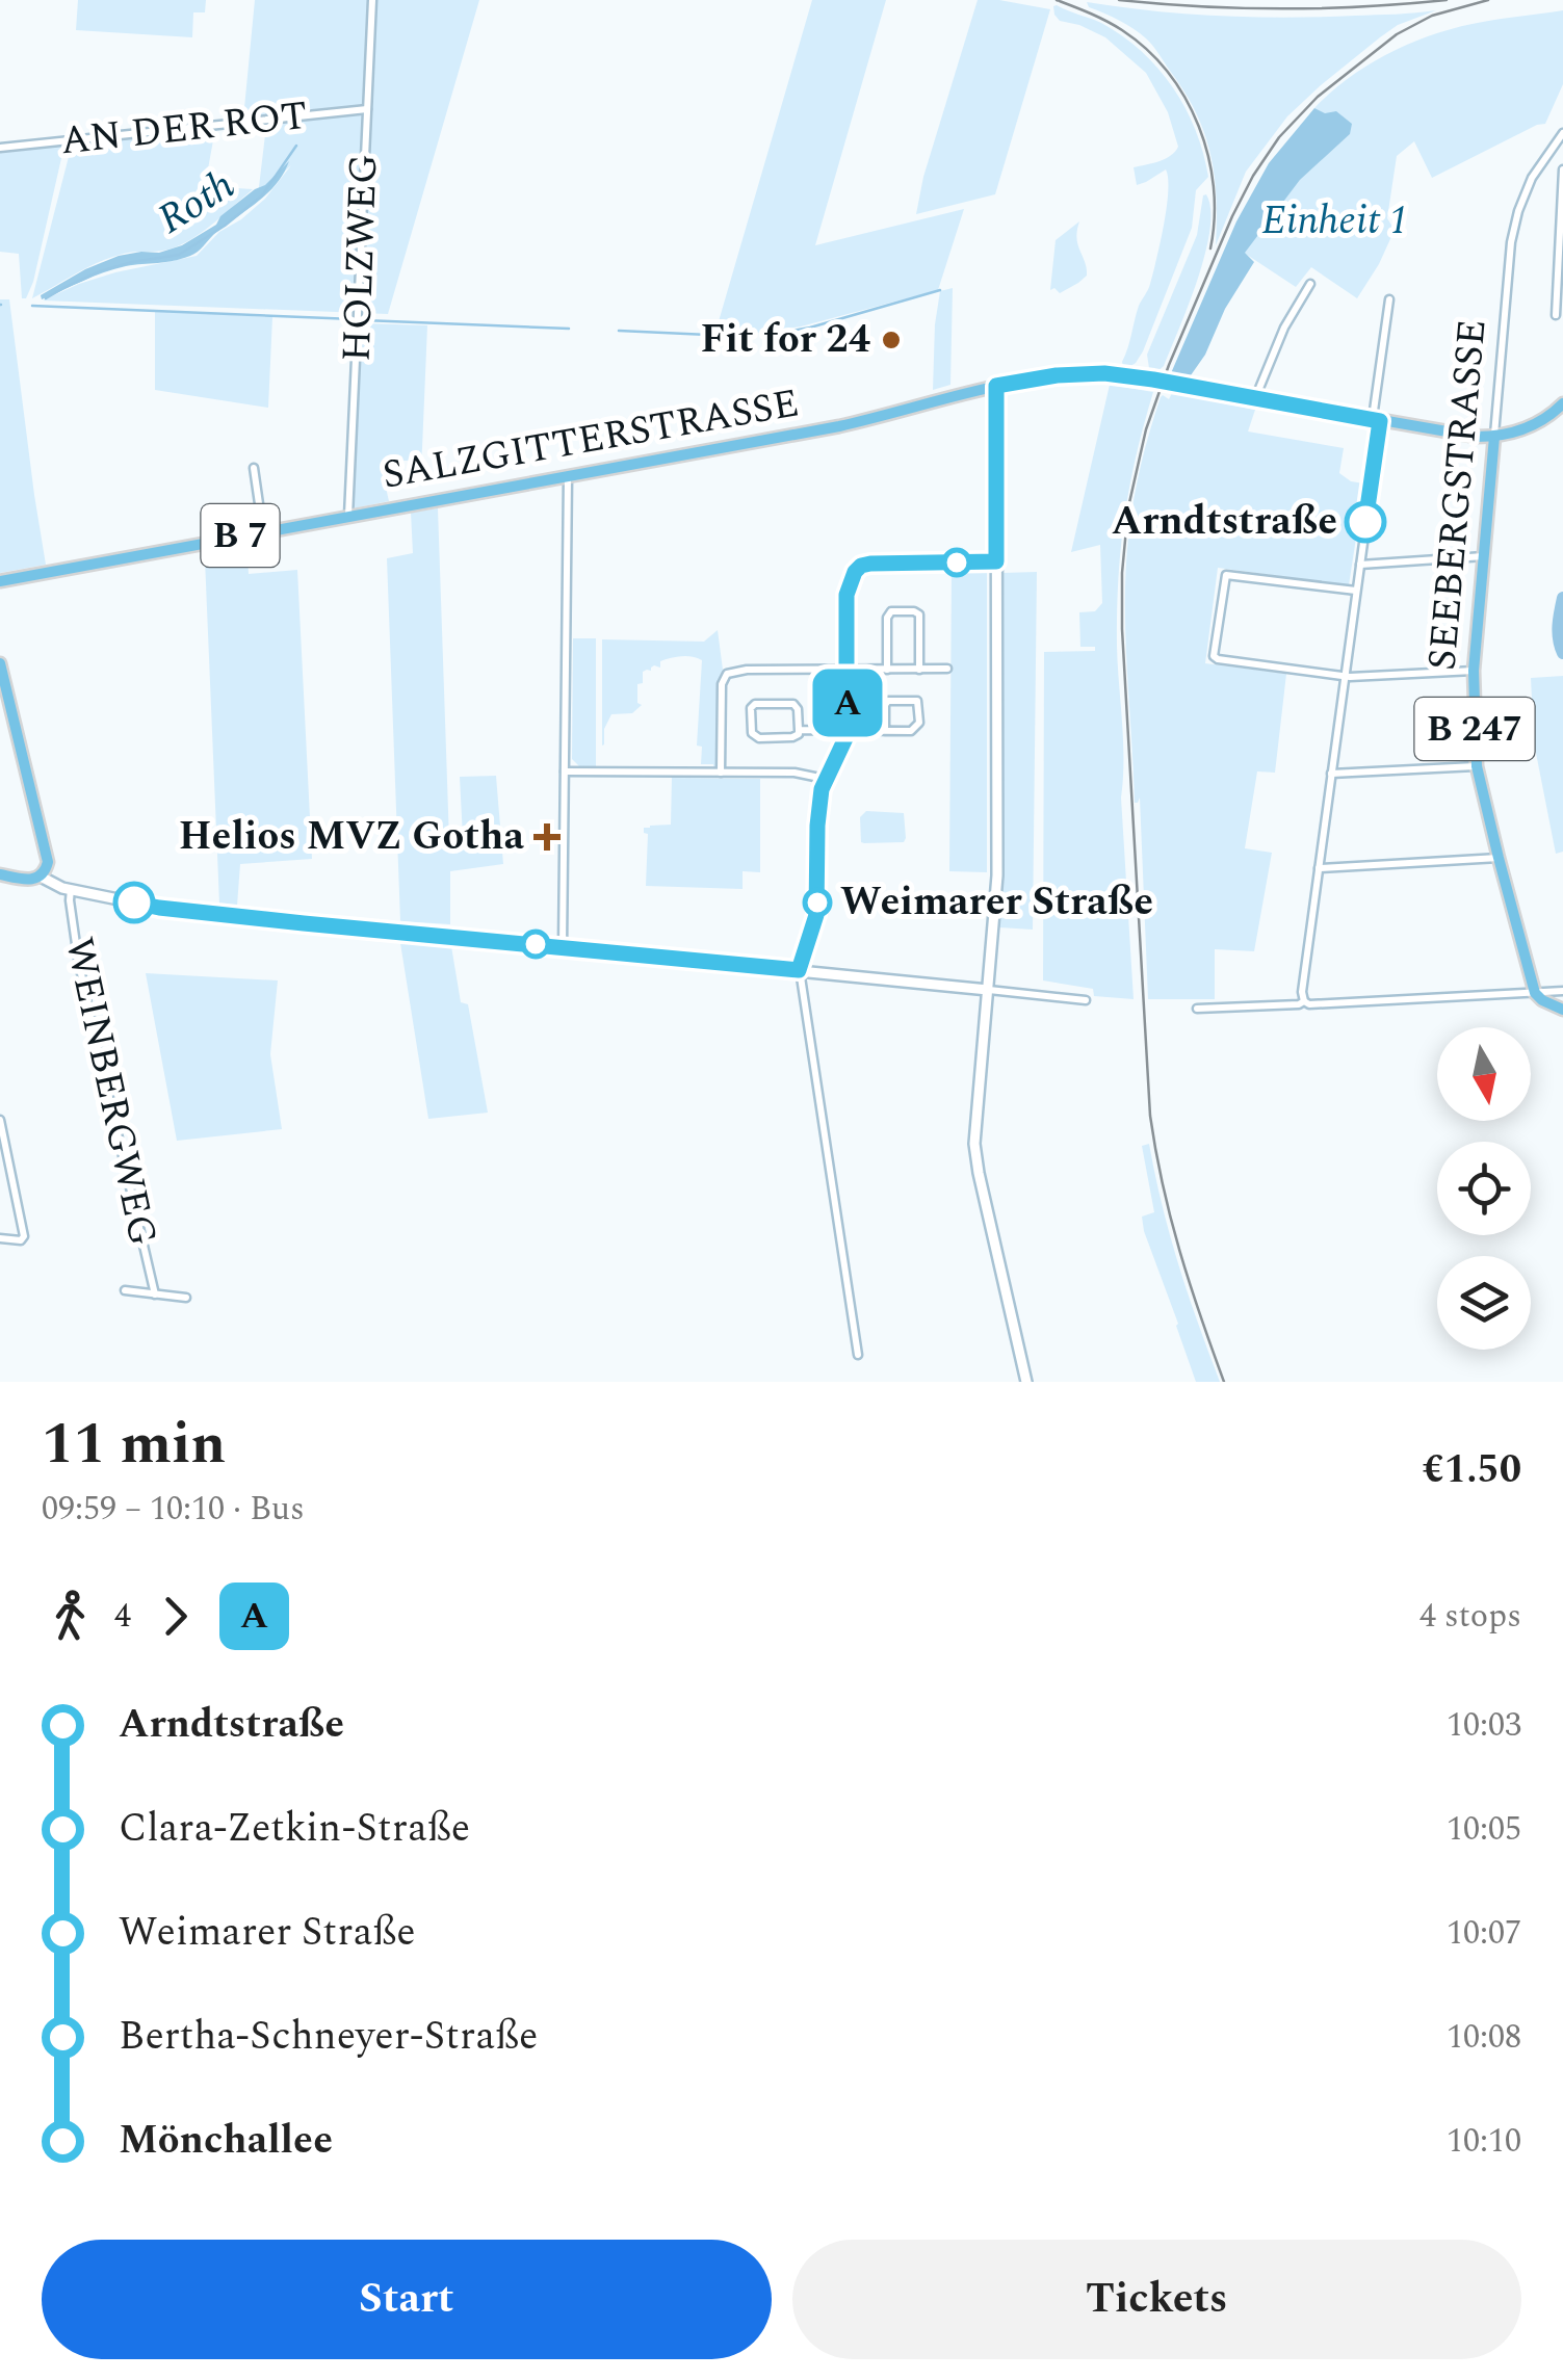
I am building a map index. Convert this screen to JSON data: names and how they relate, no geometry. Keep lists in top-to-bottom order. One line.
{"streets":{"main road":["SALZGITTERSTRASSE","SEEBERGSTRASSE","B 7","B 247"],"street":["AN DER ROT","HOLZWEG","WEINBERGWEG"]},"crossings":[["AN DER ROT","HOLZWEG"],["HOLZWEG","SALZGITTERSTRASSE"],["SALZGITTERSTRASSE","B 7"],["SEEBERGSTRASSE","B 7"]],"water":["Roth"],"parks":["Einheit 1"],"places":{"other":["Fit for 24","Arndtstraße","Weimarer Straße"],"health":["Helios MVZ Gotha"]},"lines":["bus line A"],"north":"bottom","page":{"on_map":"A","heading":["11 min","09:59 – 10:10 · Bus","€1.50"],"legs":["4","A","4 stops"],"list":[{"name":"Arndtstraße","value":"10:03"},{"name":"Clara-Zetkin-Straße","value":"10:05"},{"name":"Weimarer Straße","value":"10:07"},{"name":"Bertha-Schneyer-Straße","value":"10:08"},{"name":"Mönchallee","value":"10:10"}],"buttons":["Start","Tickets"]}}
